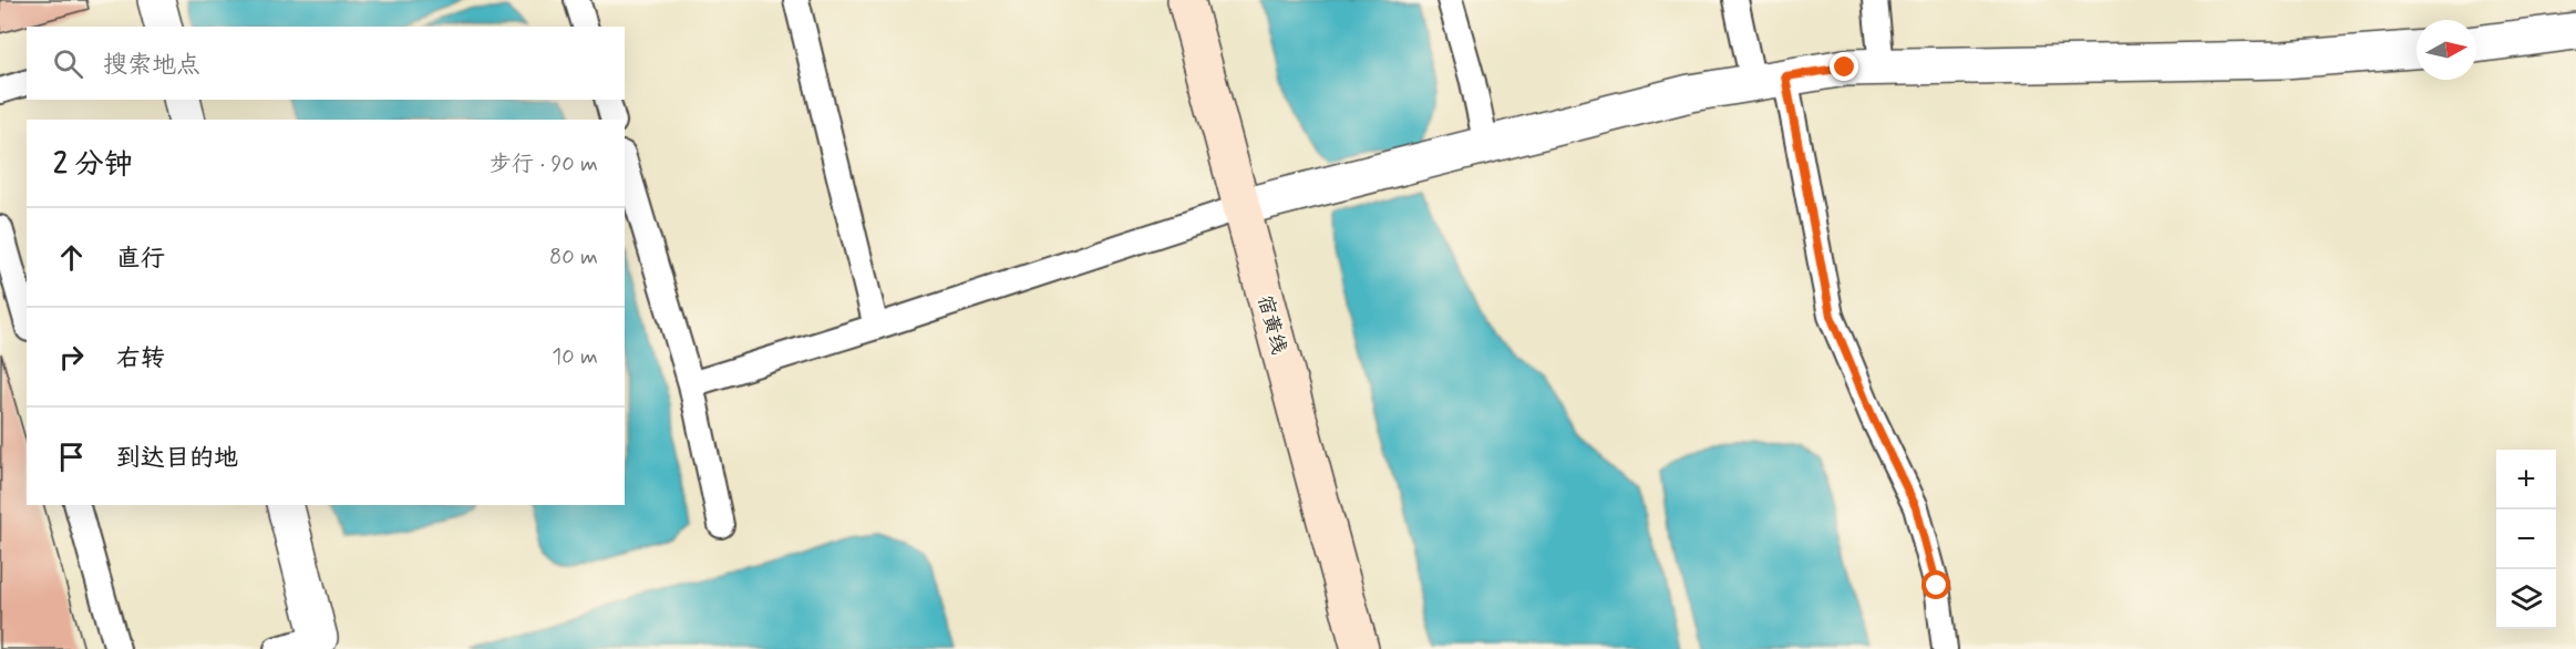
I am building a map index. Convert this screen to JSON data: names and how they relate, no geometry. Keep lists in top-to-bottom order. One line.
{"streets":{"main road":["宿黄线"]},"north":"right","page":{"search":"搜索地点","heading":["2 分钟","步行 · 90 m"],"list":[["直行","80 m"],["右转","10 m"],"到达目的地"],"map_buttons":["+","−"]}}
